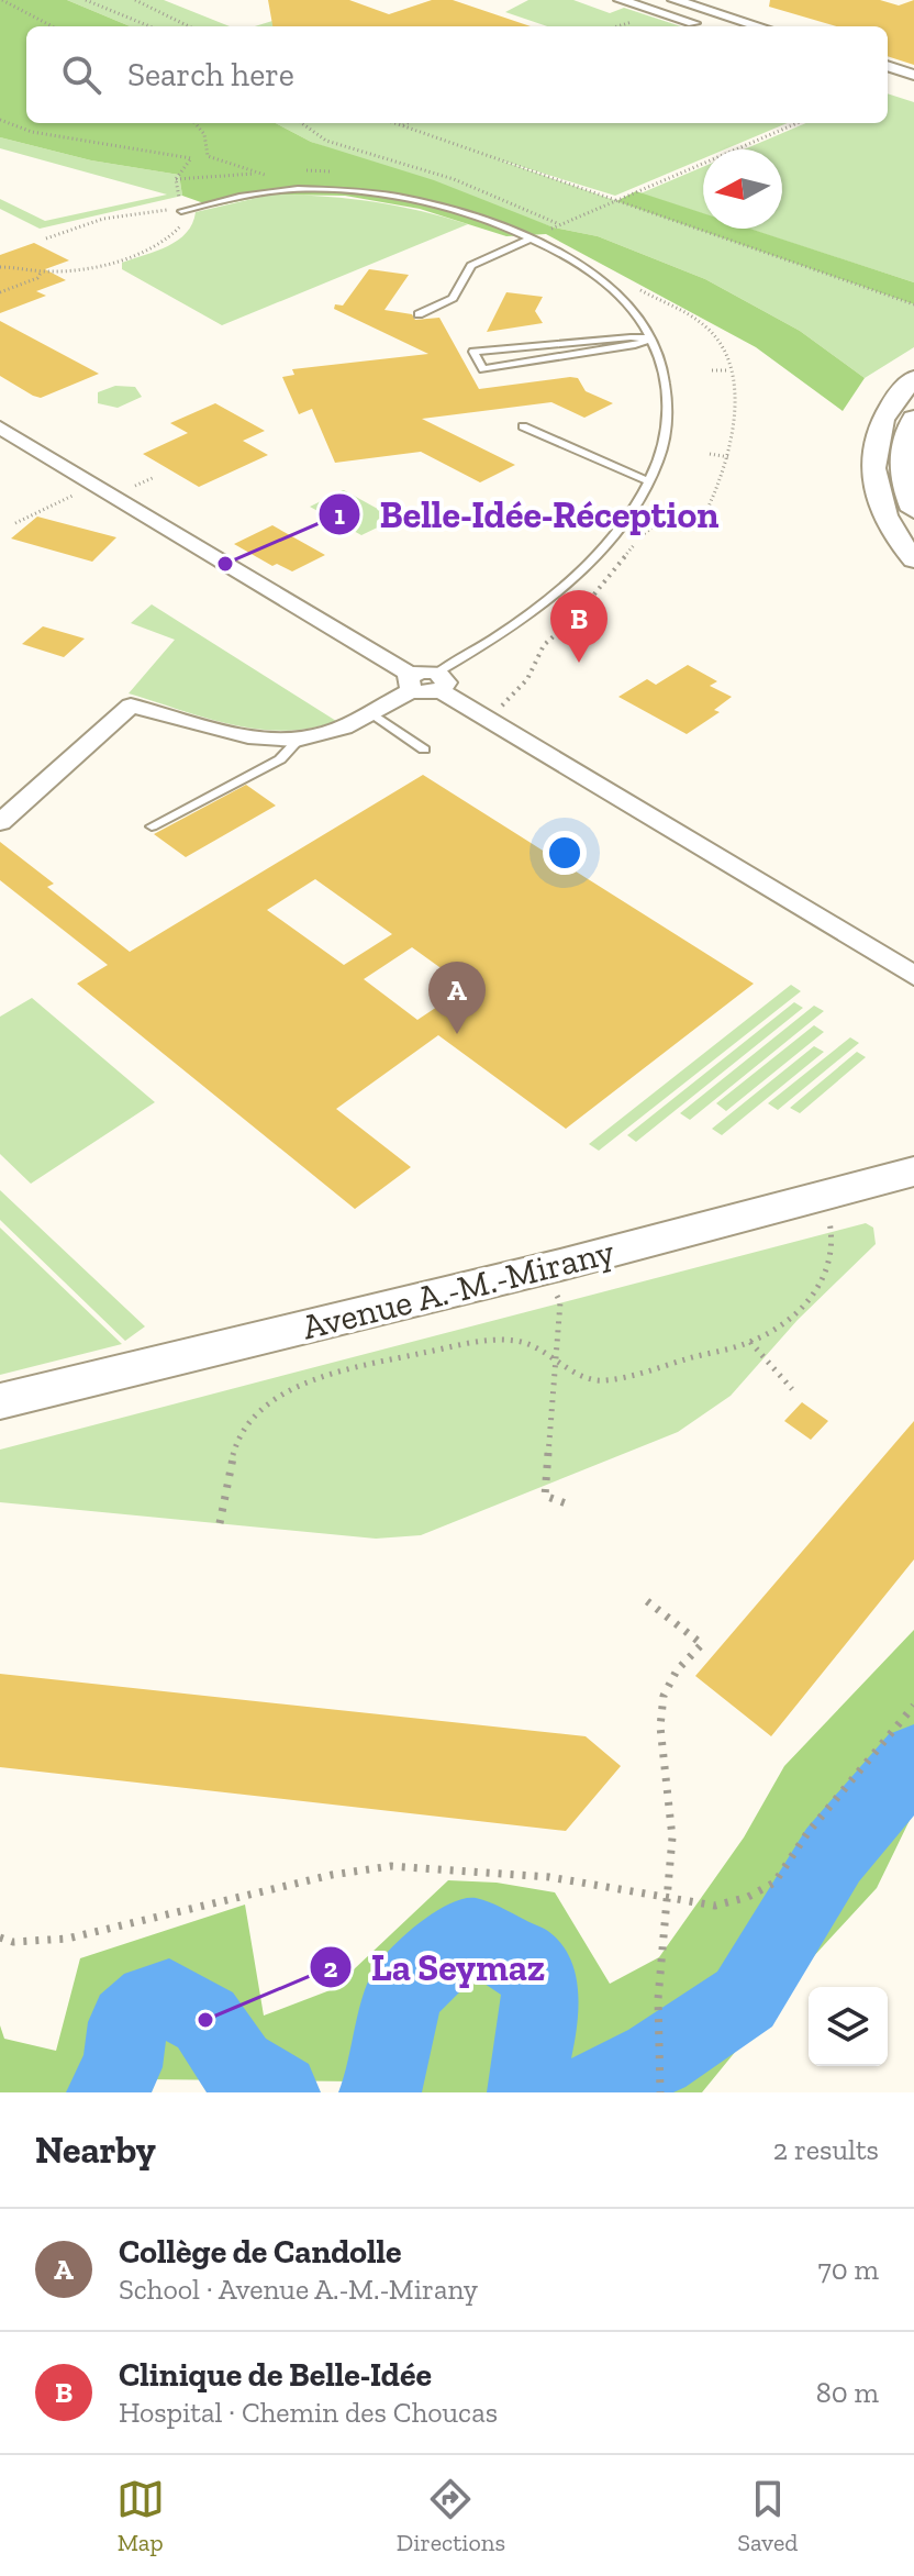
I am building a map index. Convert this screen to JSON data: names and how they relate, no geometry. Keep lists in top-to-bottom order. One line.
{"streets":{"street":["Avenue A.-M.-Mirany"]},"places":["Belle-Idée-Réception","La Seymaz"],"north":"left","page":{"search":"Search here","pins":["B","A"],"heading":["Nearby","2 results"],"list":[{"mark":"A","name":"Collège de Candolle","note":"School · Avenue A.-M.-Mirany","value":"70 m"},{"mark":"B","name":"Clinique de Belle-Idée","note":"Hospital · Chemin des Choucas","value":"80 m"}],"nav":["Map","Directions","Saved"]}}
